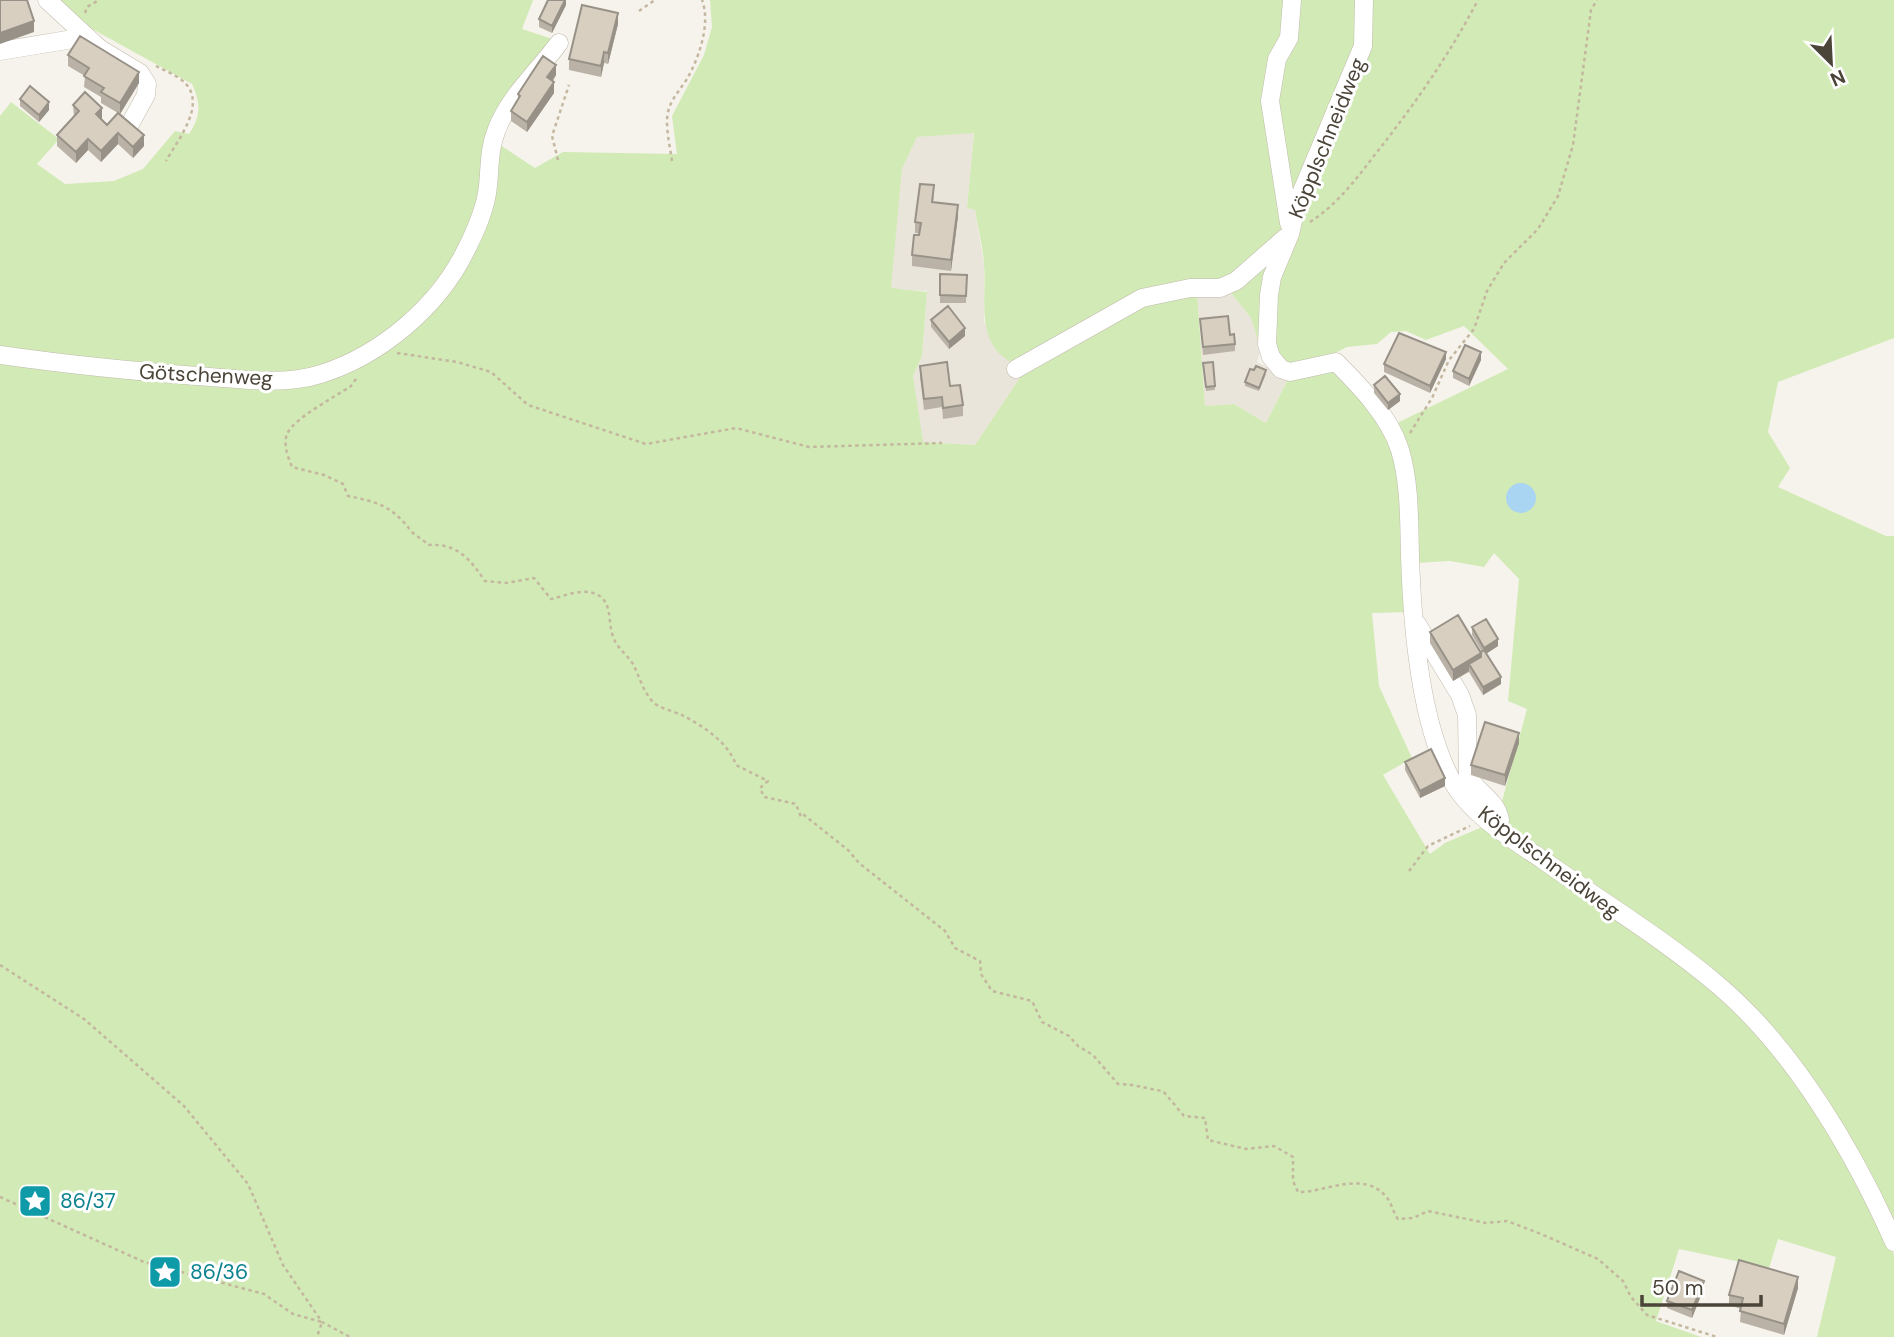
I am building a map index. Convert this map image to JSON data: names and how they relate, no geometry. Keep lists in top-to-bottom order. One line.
{"streets":{"street":["Köpplschneidweg","Götschenweg"]},"places":{"place":["86/37","86/36"]},"scale_bar":"50 m","north":"bottom right"}
